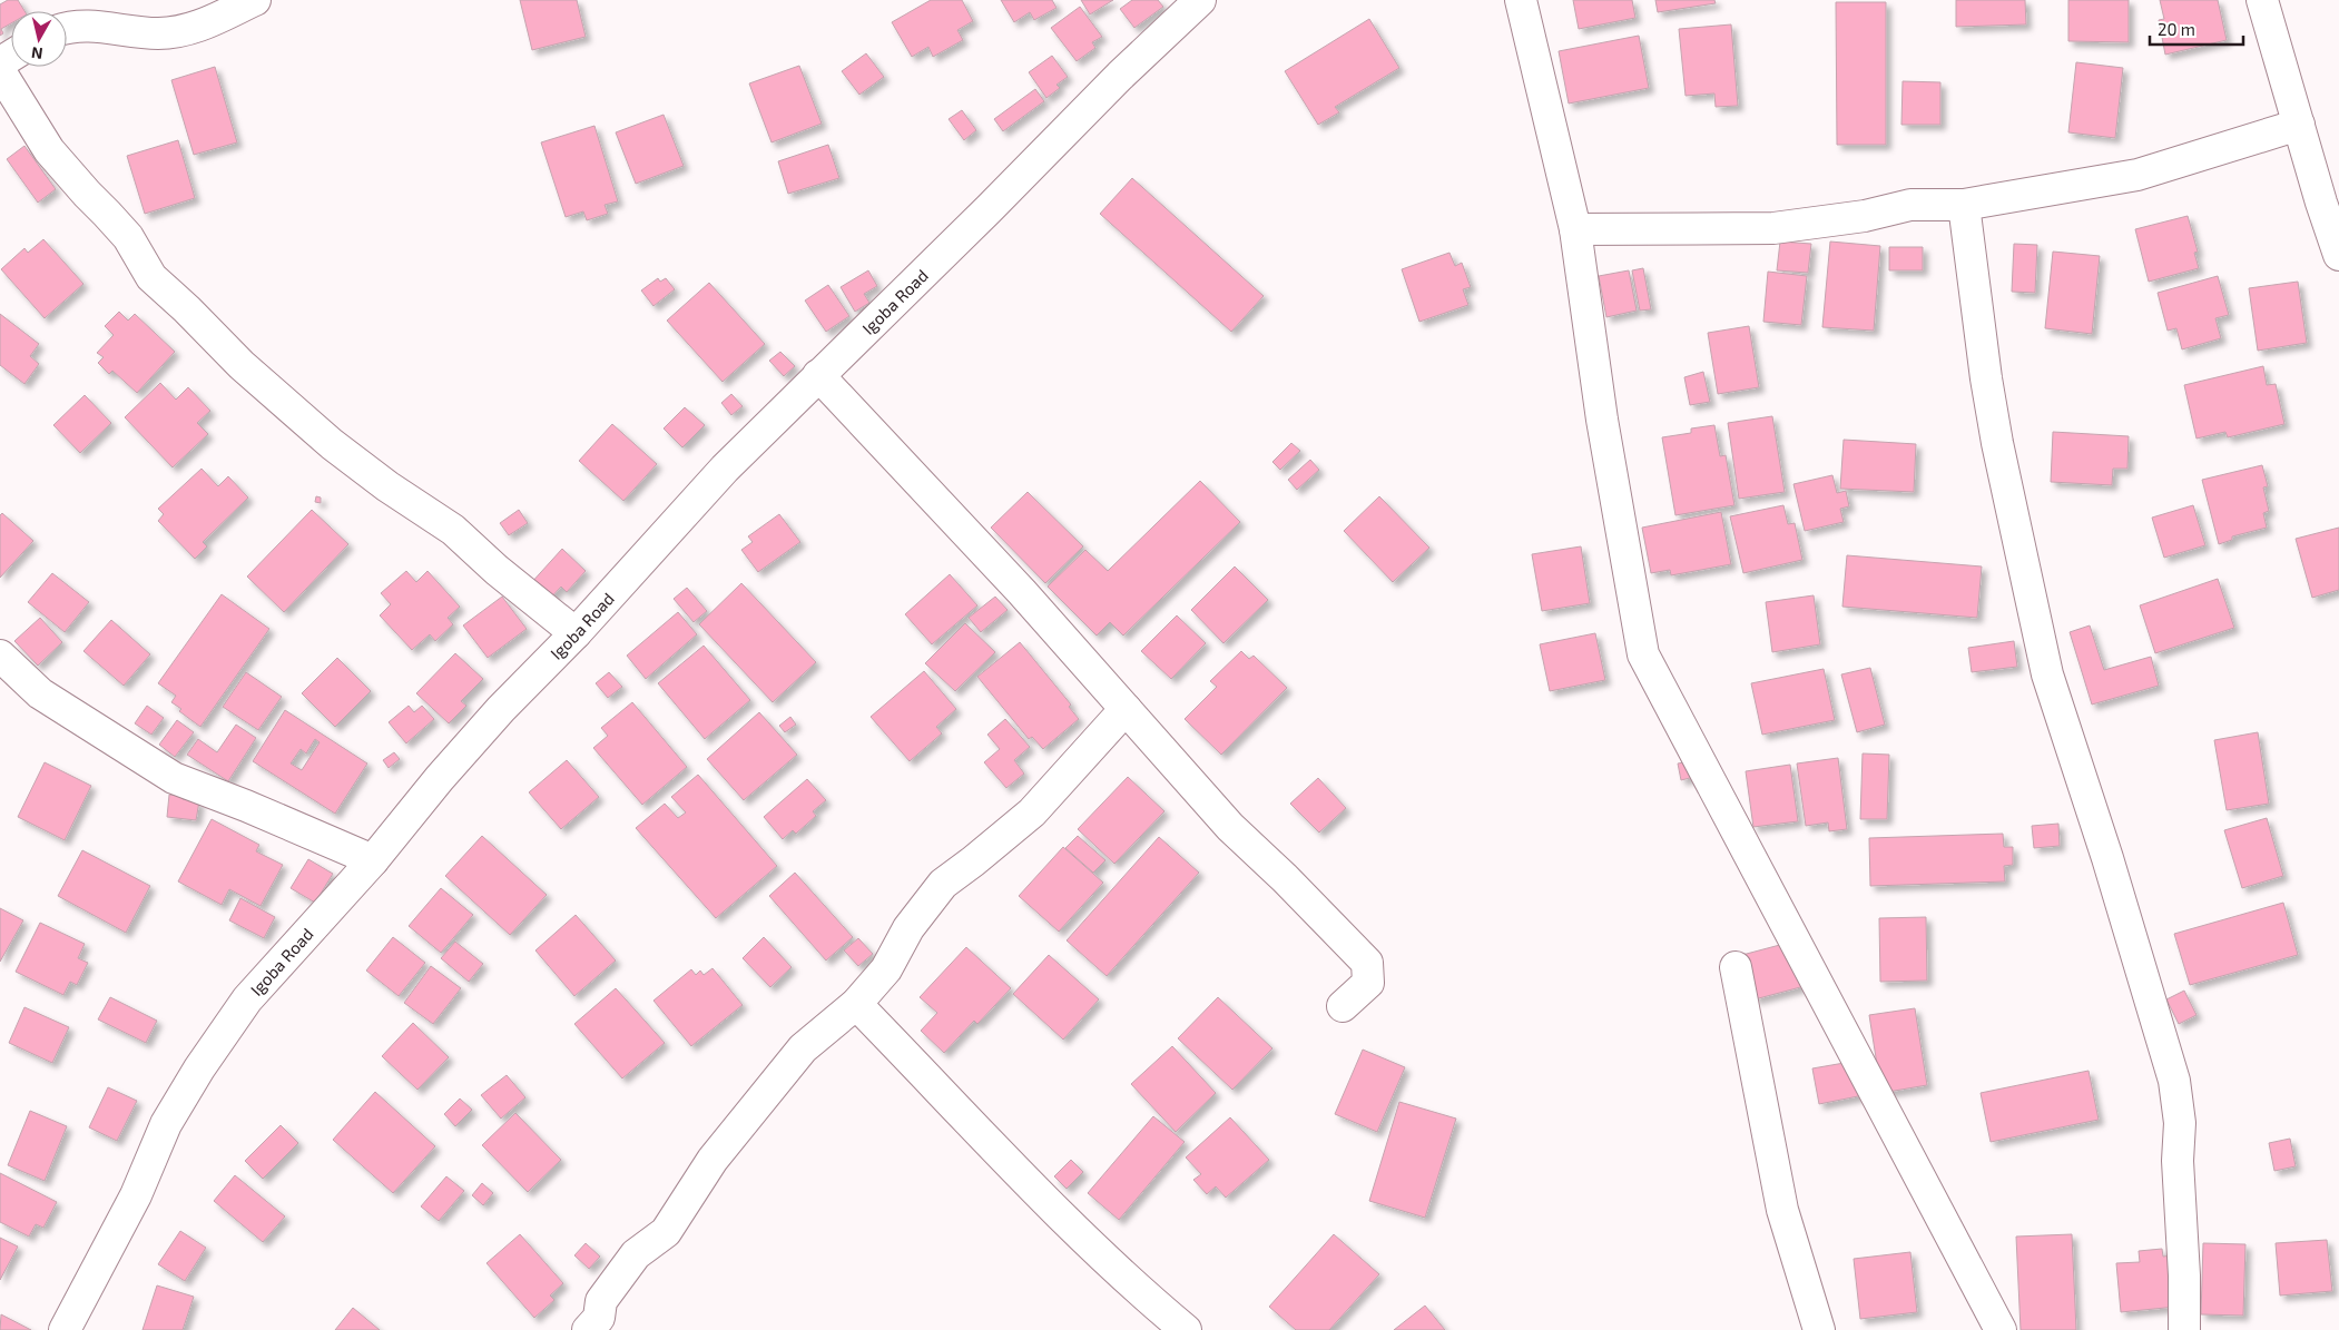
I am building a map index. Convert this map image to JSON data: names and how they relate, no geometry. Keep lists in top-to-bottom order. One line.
{"streets":{"street":["Igoba Road"]},"scale_bar":"20 m","north":"bottom"}
